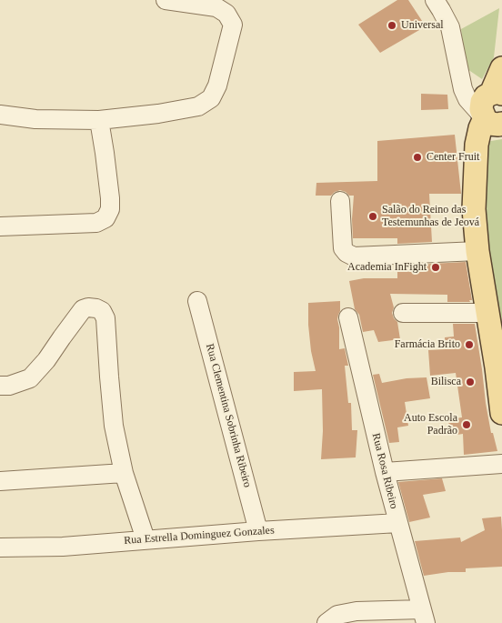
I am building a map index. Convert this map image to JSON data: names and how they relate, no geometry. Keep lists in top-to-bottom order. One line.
{"streets":{"street":["Rua Clementina Sobrinha Ribeiro","Rua Rosa Ribeiro","Rua Estrella Dominguez Gonzales"]},"crossings":[["Rua Clementina Sobrinha Ribeiro","Rua Estrella Dominguez Gonzales"],["Rua Rosa Ribeiro","Rua Estrella Dominguez Gonzales"]],"places":["Universal","Center Fruit","Salão do Reino das Testemunhas de Jeová","Academia InFight","Farmácia Brito","Bilisca","Auto Escola Padrão"]}
